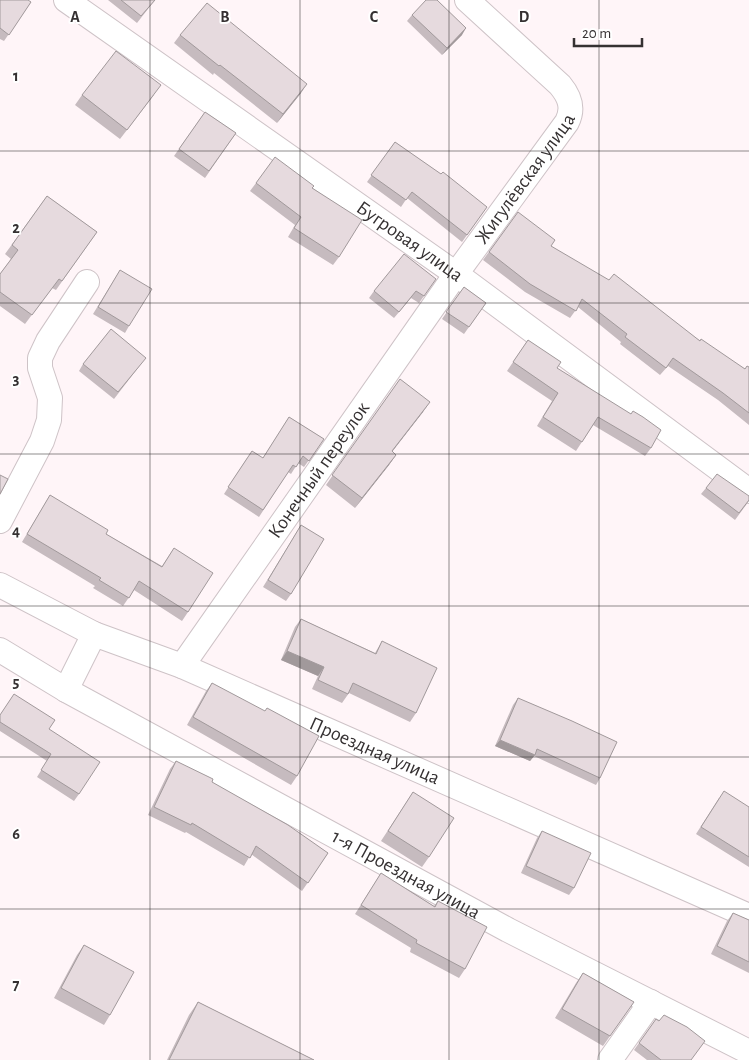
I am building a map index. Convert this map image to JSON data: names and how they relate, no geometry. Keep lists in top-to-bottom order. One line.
{"streets":{"street":["Жигулёвская улица","Бугровая улица","Конечный переулок","Проездная улица","1-я Проездная улица"]},"crossings":[["Жигулёвская улица","Бугровая улица"],["Жигулёвская улица","Конечный переулок"],["Бугровая улица","Конечный переулок"],["Конечный переулок","Проездная улица"]],"scale_bar":"20 m","grid":{"columns":["A","B","C","D"],"rows":["1","2","3","4","5","6","7"]}}
